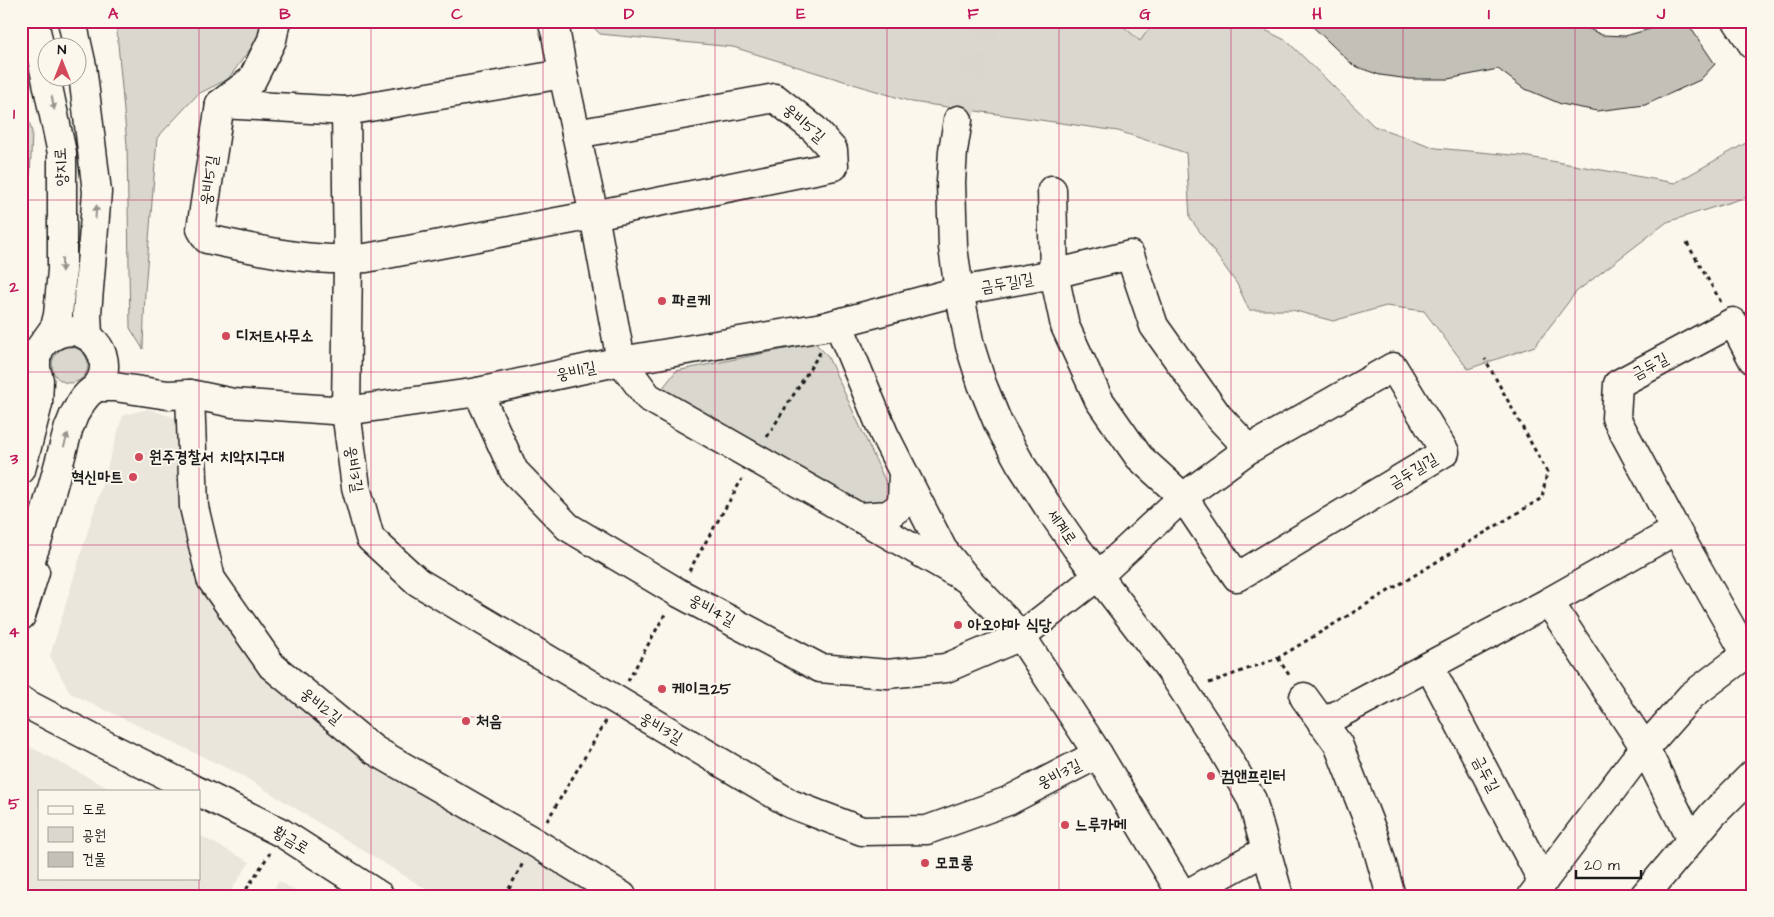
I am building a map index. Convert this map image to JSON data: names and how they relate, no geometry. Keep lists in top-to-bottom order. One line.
{"streets":{"street":["웅비5길","양지로","금두길1길","금두길","웅비1길","웅비3길","세계로","웅비4길","웅비2길","황금로"]},"crossings":[["양지로","웅비1길"],["금두길1길","웅비1길"],["금두길1길","세계로"],["금두길1길","웅비4길"],["웅비1길","웅비3길"],["웅비1길","세계로"],["웅비1길","웅비4길"],["웅비1길","웅비2길"],["세계로","웅비4길"]],"places":["파르케","디저트사무소","원주경찰서 치악지구대","혁신마트","아오야마 식당","케이크25","처음","컴앤프린터","느루카메","모코롱"],"legend":["도로","공원","건물"],"scale_bar":"20 m","north":"top","grid":{"columns":["A","B","C","D","E","F","G","H","I","J"],"rows":["1","2","3","4","5"]}}
